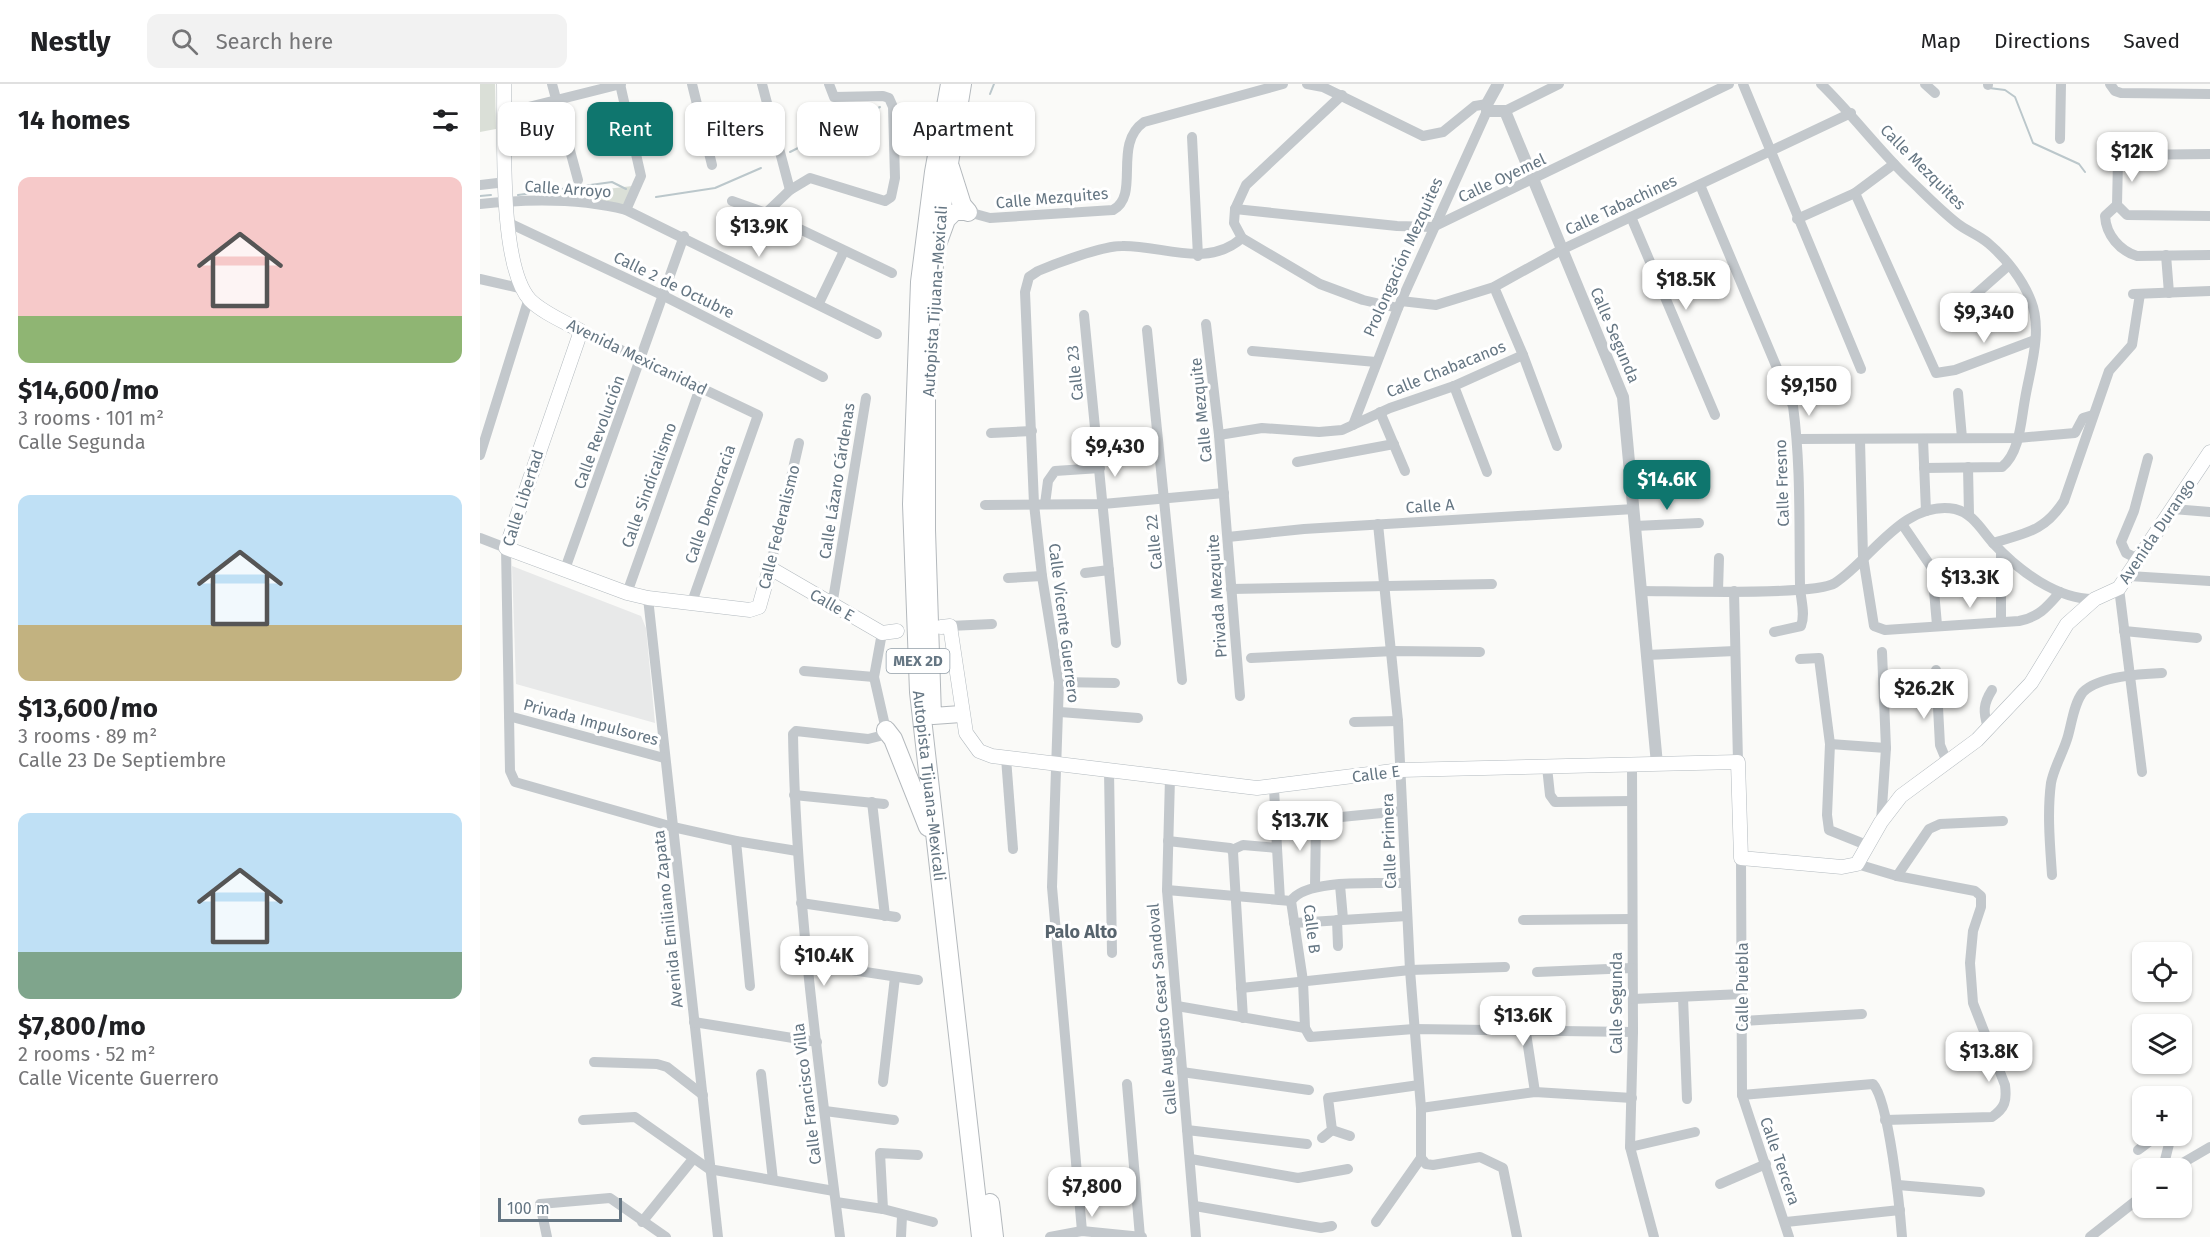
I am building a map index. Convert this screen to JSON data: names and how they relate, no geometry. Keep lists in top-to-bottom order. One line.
{"streets":{"highway":["Autopista Tijuana-Mexicali","MEX 2D"],"main road":["Avenida Mexicanidad","Calle Libertad","Calle Federalismo","Avenida Durango","Calle E","Calle Puebla"],"street":["Calle Mezquites","Calle Oyemel","Calle Arroyo","Calle Tabachines","Prolongación Mezquites","Calle 2 de Octubre","Calle Segunda","Calle Chabacanos","Calle 23","Calle Mezquite","Calle Revolución","Calle Lázaro Cárdenas","Calle Fresno","Calle Sindicalismo","Calle Democracia","Calle A","Calle 22","Privada Mezquite","Calle Vicente Guerrero","Privada Impulsores","Calle Primera","Avenida Emiliano Zapata","Calle B","Calle Augusto Cesar Sandoval","Calle Francisco Villa","Calle Tercera"]},"crossings":[["Calle Mezquites","Calle Tabachines"],["Calle Oyemel","Prolongación Mezquites"],["Calle Oyemel","Calle Segunda"],["Calle Arroyo","Calle Revolución"],["Calle Tabachines","Prolongación Mezquites"],["Calle Tabachines","Calle Segunda"],["Calle Tabachines","Calle Fresno"],["Calle Tabachines","Calle Vicente Guerrero"],["Prolongación Mezquites","Calle Chabacanos"],["Calle 2 de Octubre","Calle Revolución"],["Calle Segunda","Calle A"],["Calle Segunda","Calle E"],["Avenida Mexicanidad","Calle Revolución"],["Avenida Mexicanidad","Calle Sindicalismo"],["Avenida Mexicanidad","Calle Libertad"],["Avenida Mexicanidad","Calle Democracia"],["Calle Chabacanos","Calle Mezquite"],["Calle Mezquite","Privada Mezquite"],["Calle Lázaro Cárdenas","Calle E"],["Calle Libertad","Privada Impulsores"],["Calle Libertad","Avenida Emiliano Zapata"],["Calle Democracia","Calle Federalismo"],["Calle A","Privada Mezquite"],["Calle A","Calle Primera"],["Calle Federalismo","Calle E"],["Calle E","Calle Vicente Guerrero"],["Calle E","Calle Primera"],["Calle E","Calle Puebla"],["Calle E","Calle Augusto Cesar Sandoval"],["Privada Impulsores","Avenida Emiliano Zapata"],["Calle Primera","Calle B"],["Calle Puebla","Calle Tercera"]],"districts":["Palo Alto"],"scale_bar":"100 m","page":{"header":"Nestly","search":"Search here","nav":["Map","Directions","Saved"],"heading":"14 homes","chip":["Buy","Rent","Filters","New","Apartment"],"price":["$12K","$13.9K","$18.5K","$9,340","$9,150","$9,430","$14.6K","$13.3K","$26.2K","$13.7K","$10.4K","$13.6K","$13.8K","$7,800"],"list":[{"name":"$14,600/mo","note":"3 rooms · 101 m² · Calle Segunda"},{"name":"$13,600/mo","note":"3 rooms · 89 m² · Calle 23 De Septiembre"},{"name":"$7,800/mo","note":"2 rooms · 52 m² · Calle Vicente Guerrero"}],"map_buttons":["+","−"],"scale":"100 m"}}
